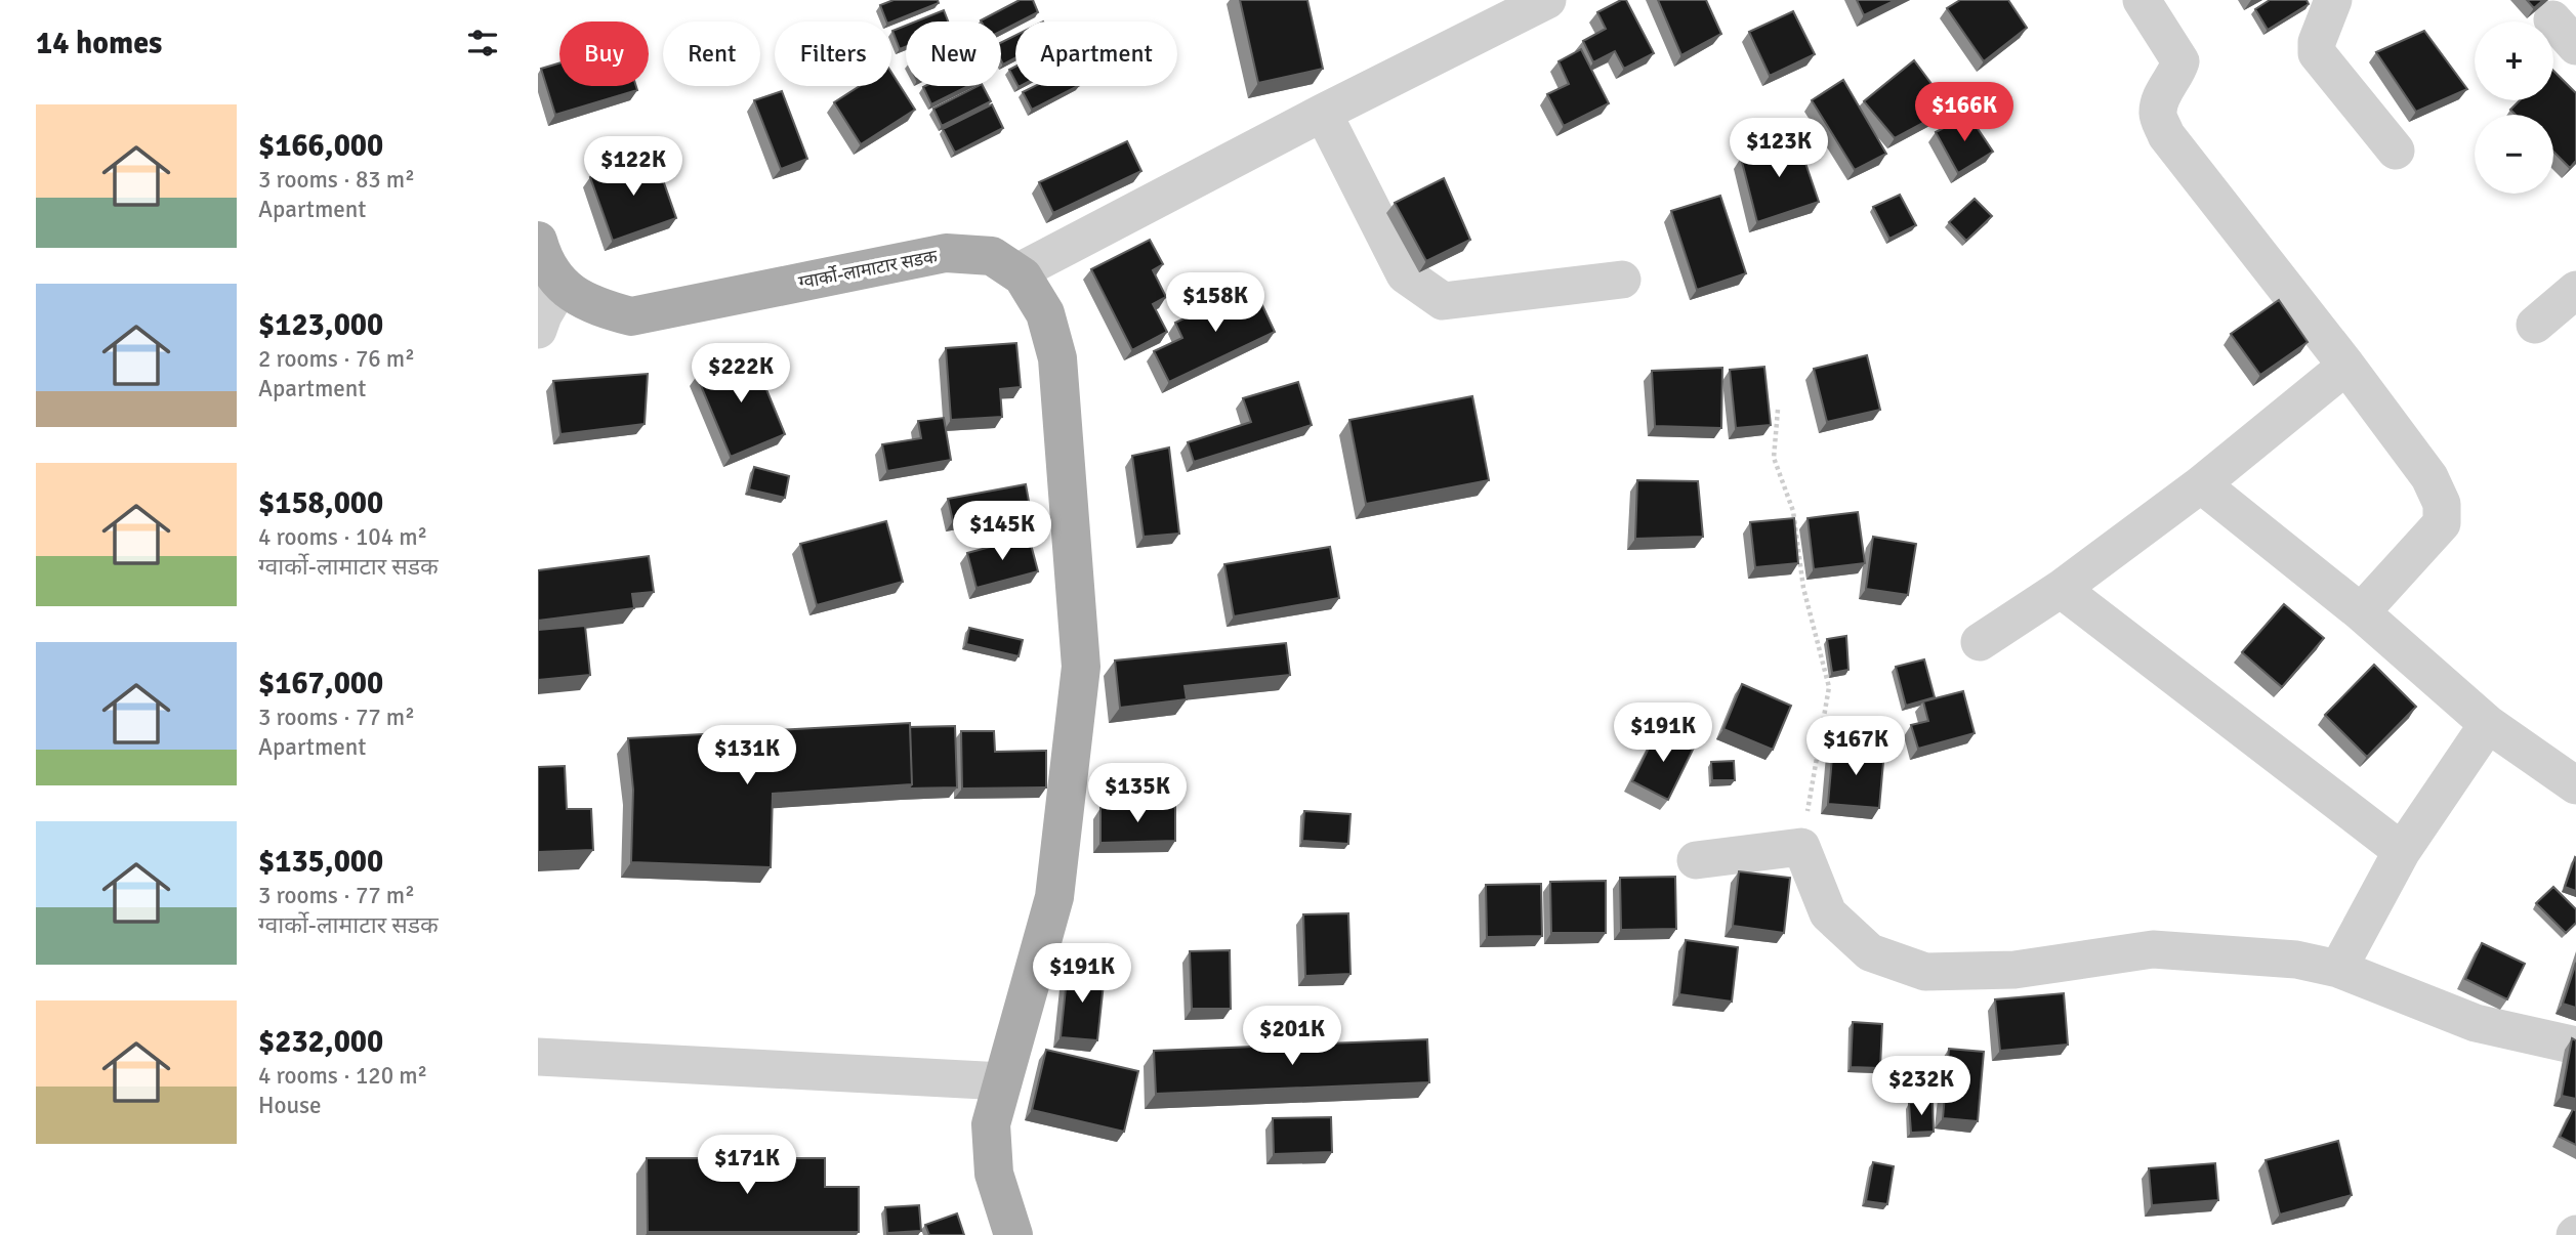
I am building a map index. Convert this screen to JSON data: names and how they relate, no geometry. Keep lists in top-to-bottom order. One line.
{"streets":{"main road":["ग्वार्को-लामाटार सडक"]},"page":{"heading":"14 homes","map_buttons":["+","−"],"chip":["Buy","Rent","Filters","New","Apartment"],"price":["$166K","$123K","$122K","$158K","$222K","$145K","$191K","$167K","$131K","$135K","$191K","$201K","$232K","$171K"],"list":[{"name":"$166,000","note":"3 rooms · 83 m² · Apartment"},{"name":"$123,000","note":"2 rooms · 76 m² · Apartment"},{"name":"$158,000","note":"4 rooms · 104 m² · ग्वार्को-लामाटार सडक"},{"name":"$167,000","note":"3 rooms · 77 m² · Apartment"},{"name":"$135,000","note":"3 rooms · 77 m² · ग्वार्को-लामाटार सडक"},{"name":"$232,000","note":"4 rooms · 120 m² · House"}]}}
